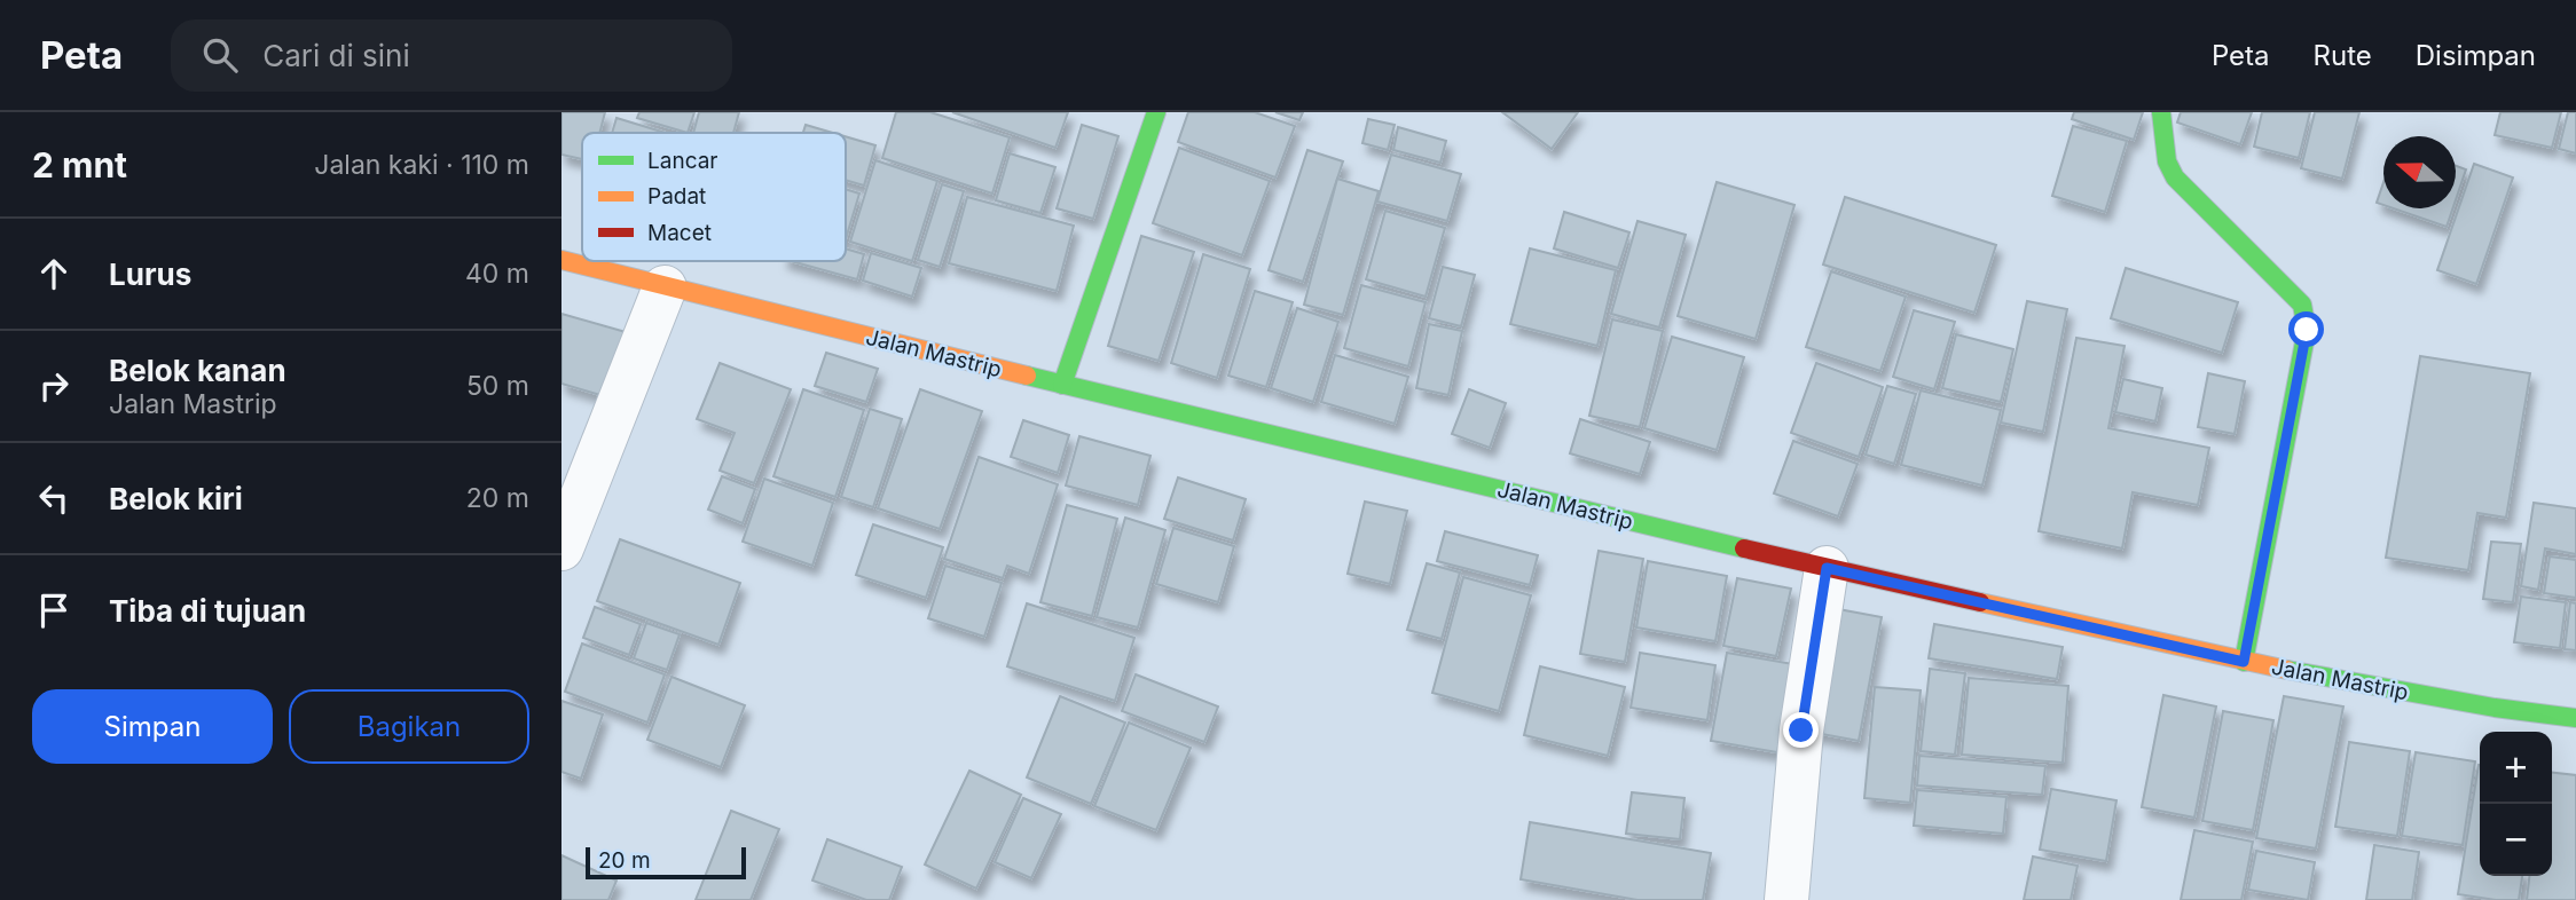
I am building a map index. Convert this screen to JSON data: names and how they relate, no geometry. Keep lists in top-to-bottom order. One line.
{"streets":{"main road":["Jalan Mastrip"]},"legend":["Lancar","Padat","Macet"],"scale_bar":"20 m","north":"left","page":{"header":"Peta","search":"Cari di sini","nav":["Peta","Rute","Disimpan"],"heading":["2 mnt","Jalan kaki · 110 m"],"list":[["Lurus","40 m"],["Belok kanan","Jalan Mastrip","50 m"],["Belok kiri","20 m"],"Tiba di tujuan"],"buttons":["Simpan","Bagikan"],"map_buttons":["+","−"],"scale":"20 m"}}
